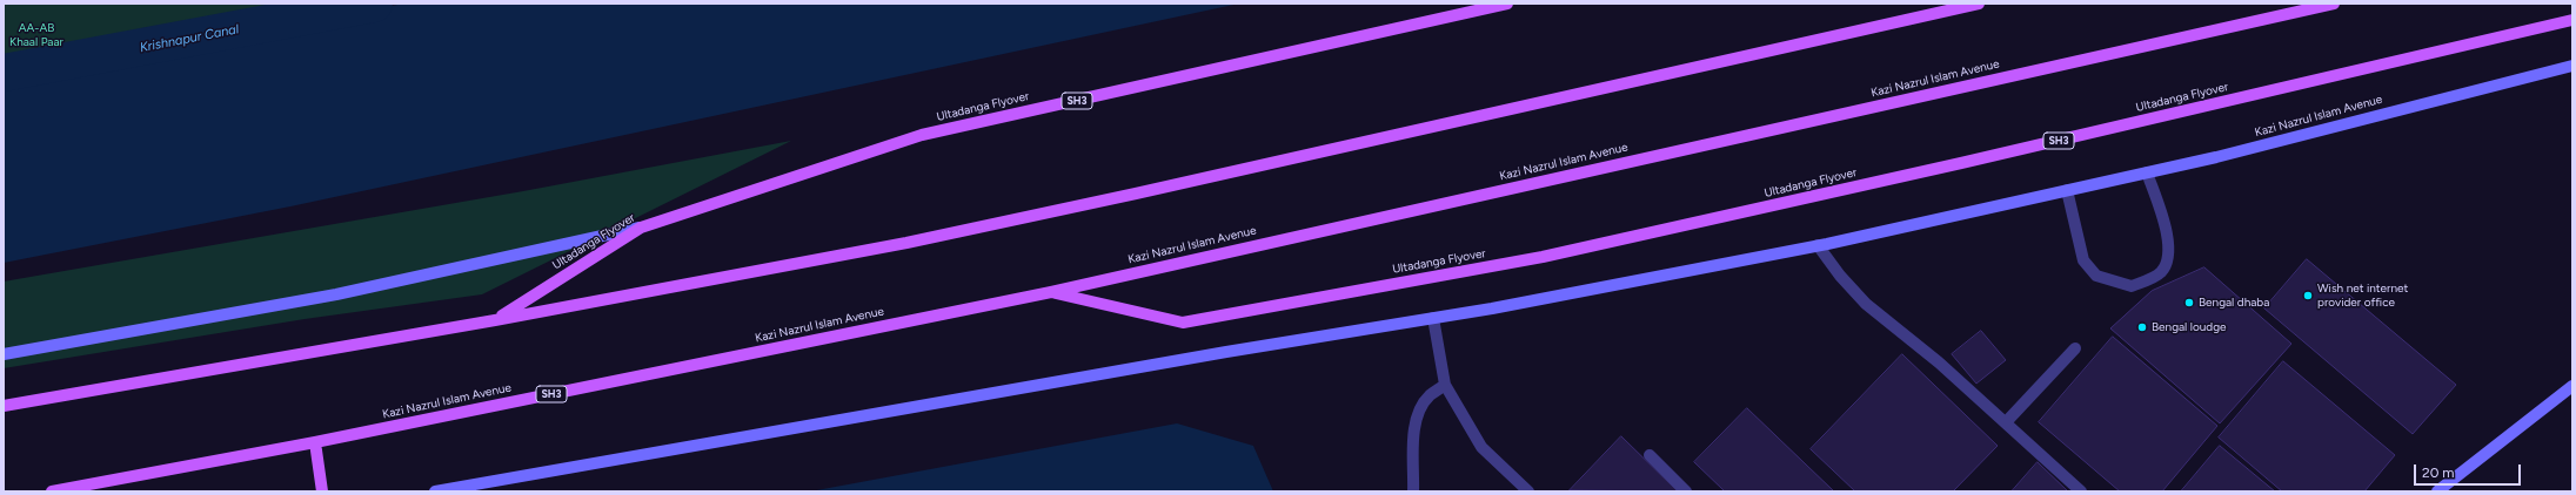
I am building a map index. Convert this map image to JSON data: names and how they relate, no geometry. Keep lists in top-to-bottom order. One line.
{"streets":{"main road":["Kazi Nazrul Islam Avenue","Ultadanga Flyover","SH3"]},"crossings":[["Kazi Nazrul Islam Avenue","Ultadanga Flyover"],["Ultadanga Flyover","SH3"]],"water":["Krishnapur Canal"],"parks":["AA-AB Khaal Paar"],"places":["Wish net internet provider office","Bengal dhaba","Bengal loudge"],"scale_bar":"20 m"}
